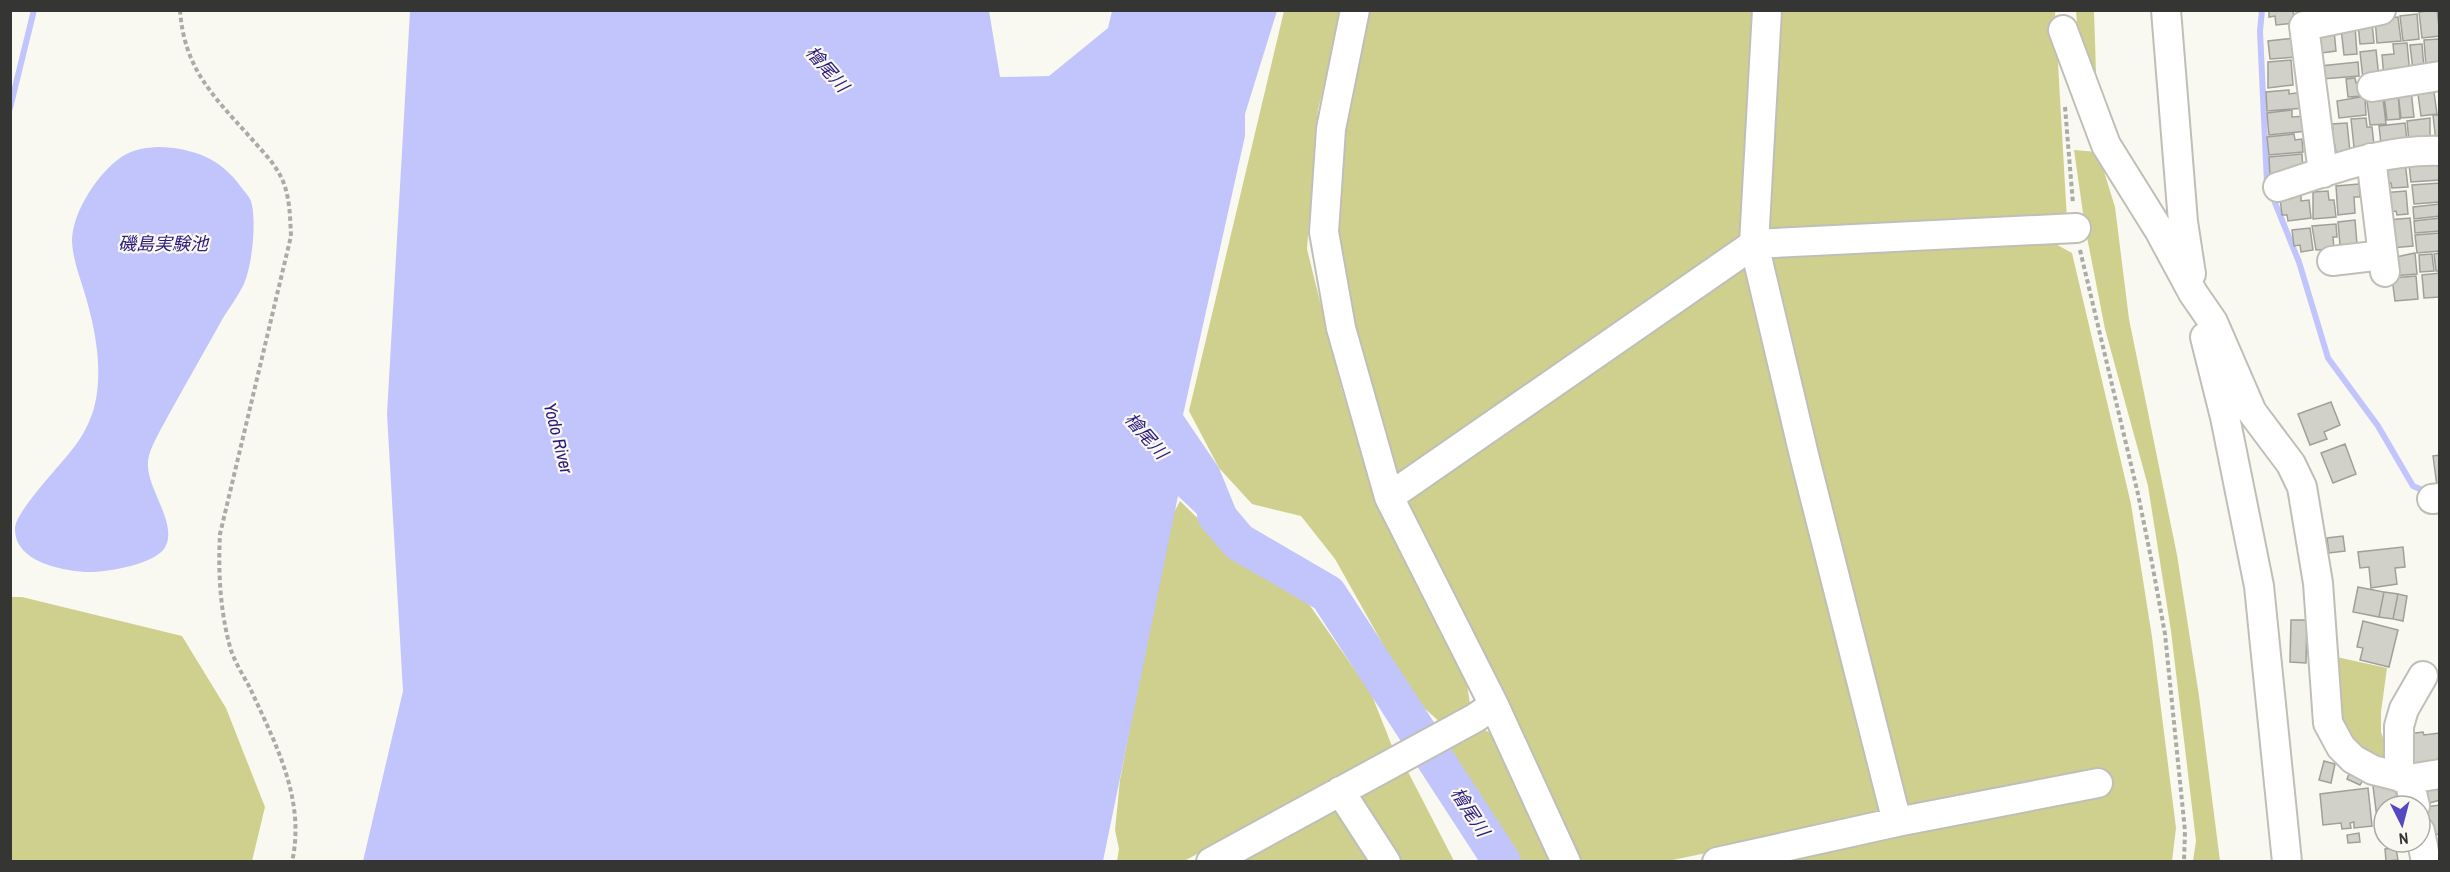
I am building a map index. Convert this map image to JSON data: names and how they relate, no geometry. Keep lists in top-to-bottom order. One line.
{"water":["檜尾川","磯島実験池","Yodo River"],"north":"bottom"}
